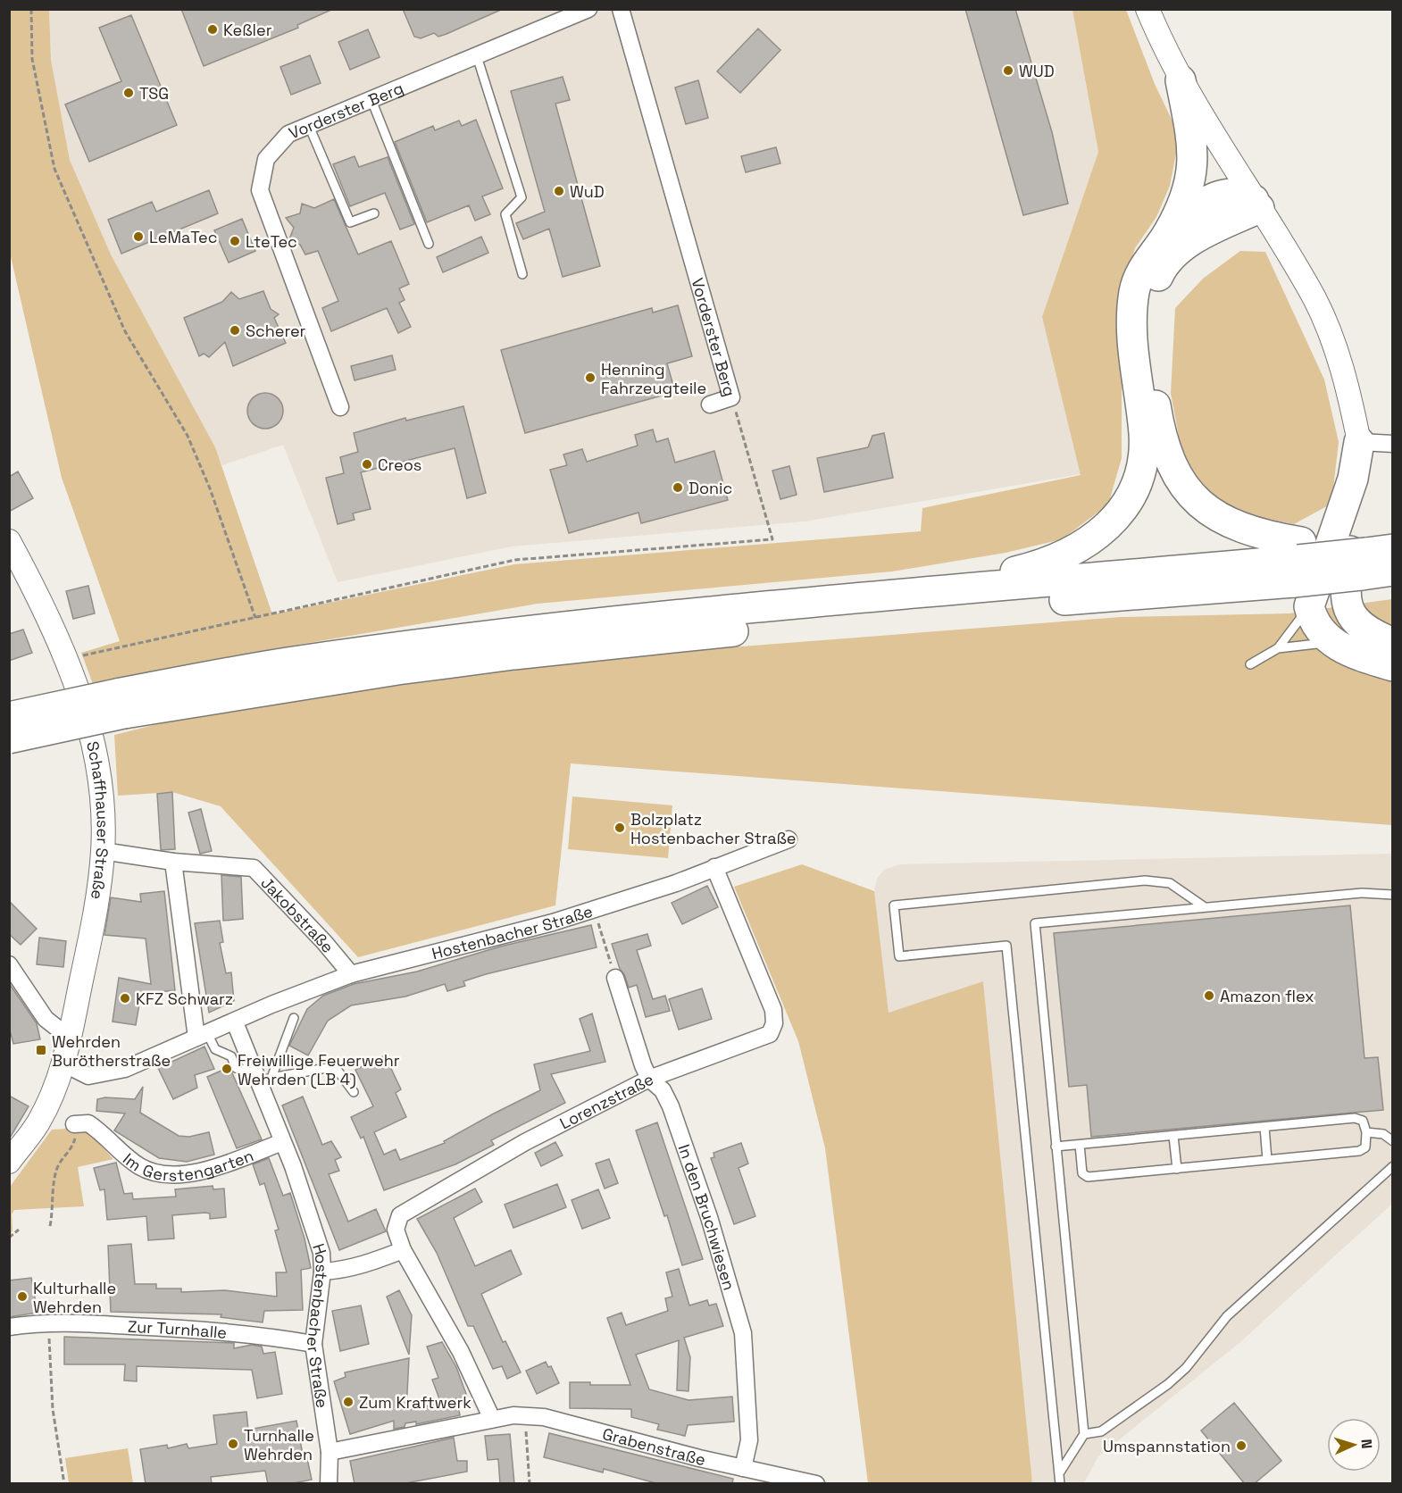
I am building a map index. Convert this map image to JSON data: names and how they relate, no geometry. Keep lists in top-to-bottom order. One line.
{"streets":{"street":["Vorderster Berg","Schaffhauser Straße","Jakobstraße","Hostenbacher Straße","Lorenzstraße","Im Gerstengarten","In den Bruchwiesen","Zur Turnhalle","Grabenstraße"]},"crossings":[["Schaffhauser Straße","Jakobstraße"],["Schaffhauser Straße","Hostenbacher Straße"],["Jakobstraße","Hostenbacher Straße"],["Hostenbacher Straße","Lorenzstraße"],["Hostenbacher Straße","Im Gerstengarten"],["Hostenbacher Straße","Zur Turnhalle"],["Hostenbacher Straße","Grabenstraße"],["Lorenzstraße","In den Bruchwiesen"],["In den Bruchwiesen","Grabenstraße"]],"places":{"other":["Keßler","WUD","TSG","WuD","LeMaTec","LteTec","Scherer","Henning Fahrzeugteile","Creos","Donic","Bolzplatz Hostenbacher Straße","Amazon flex","KFZ Schwarz","Freiwillige Feuerwehr Wehrden (LB 4)","Kulturhalle Wehrden","Zum Kraftwerk","Turnhalle Wehrden","Umspannstation"],"transit":["Wehrden Burötherstraße"]},"north":"right"}
